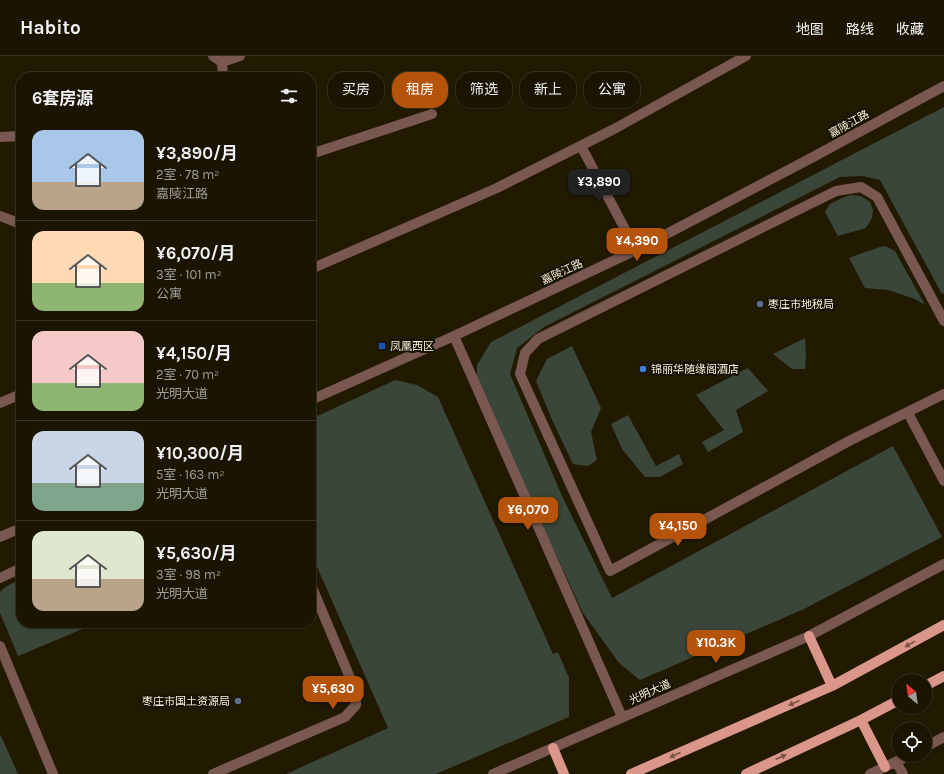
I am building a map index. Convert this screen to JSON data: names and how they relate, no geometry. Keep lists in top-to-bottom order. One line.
{"streets":{"street":["嘉陵江路","光明大道"]},"places":{"other":["枣庄市地税局","锦丽华随缘阁酒店","枣庄市国土资源局"],"transit":["凤凰西区"]},"north":"top left","page":{"header":"Habito","nav":["地图","路线","收藏"],"chip":["买房","租房","筛选","新上","公寓"],"heading":"6套房源","list":[{"name":"¥3,890/月","note":"2室 · 78 m² · 嘉陵江路"},{"name":"¥6,070/月","note":"3室 · 101 m² · 公寓"},{"name":"¥4,150/月","note":"2室 · 70 m² · 光明大道"},{"name":"¥10,300/月","note":"5室 · 163 m² · 光明大道"},{"name":"¥5,630/月","note":"3室 · 98 m² · 光明大道"}],"price":["¥3,890","¥4,390","¥6,070","¥4,150","¥10.3K","¥5,630"]}}
